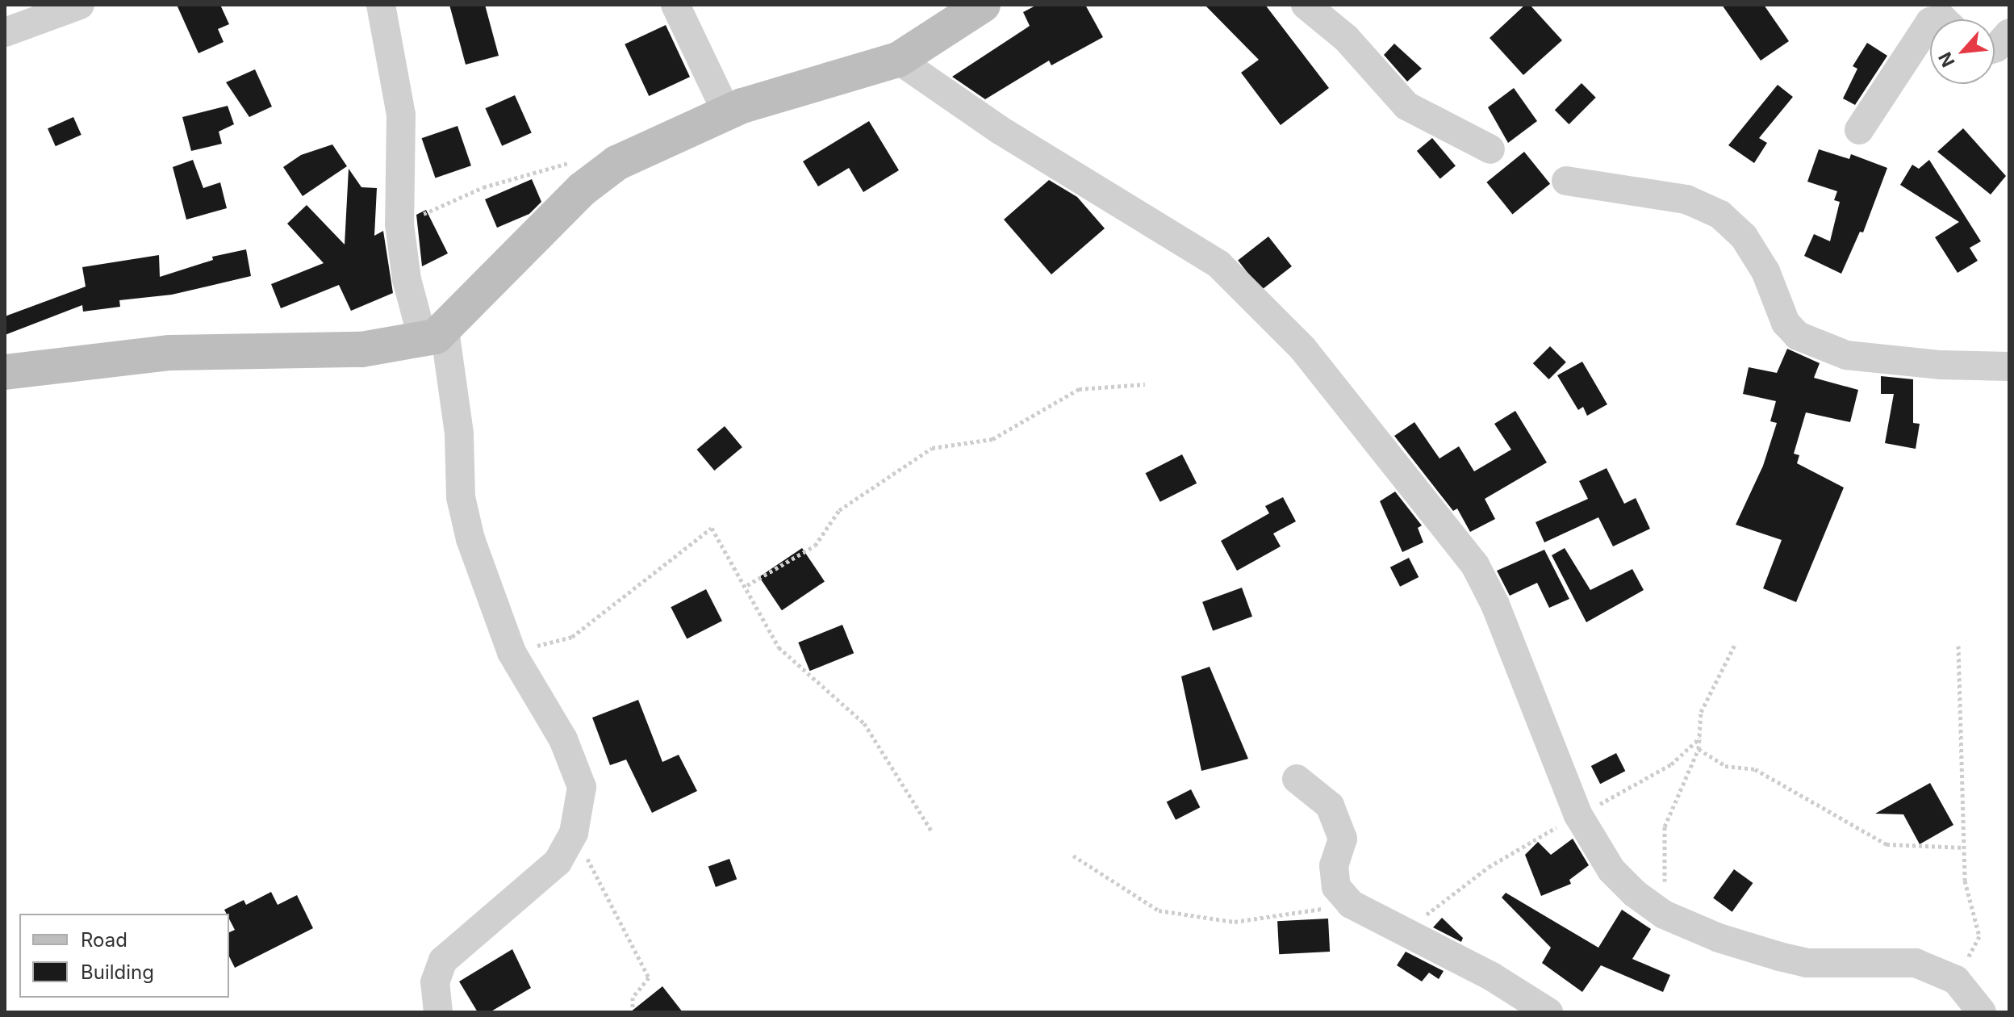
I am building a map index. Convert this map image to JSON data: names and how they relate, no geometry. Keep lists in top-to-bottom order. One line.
{"legend":["Road","Building"],"north":"bottom left"}
